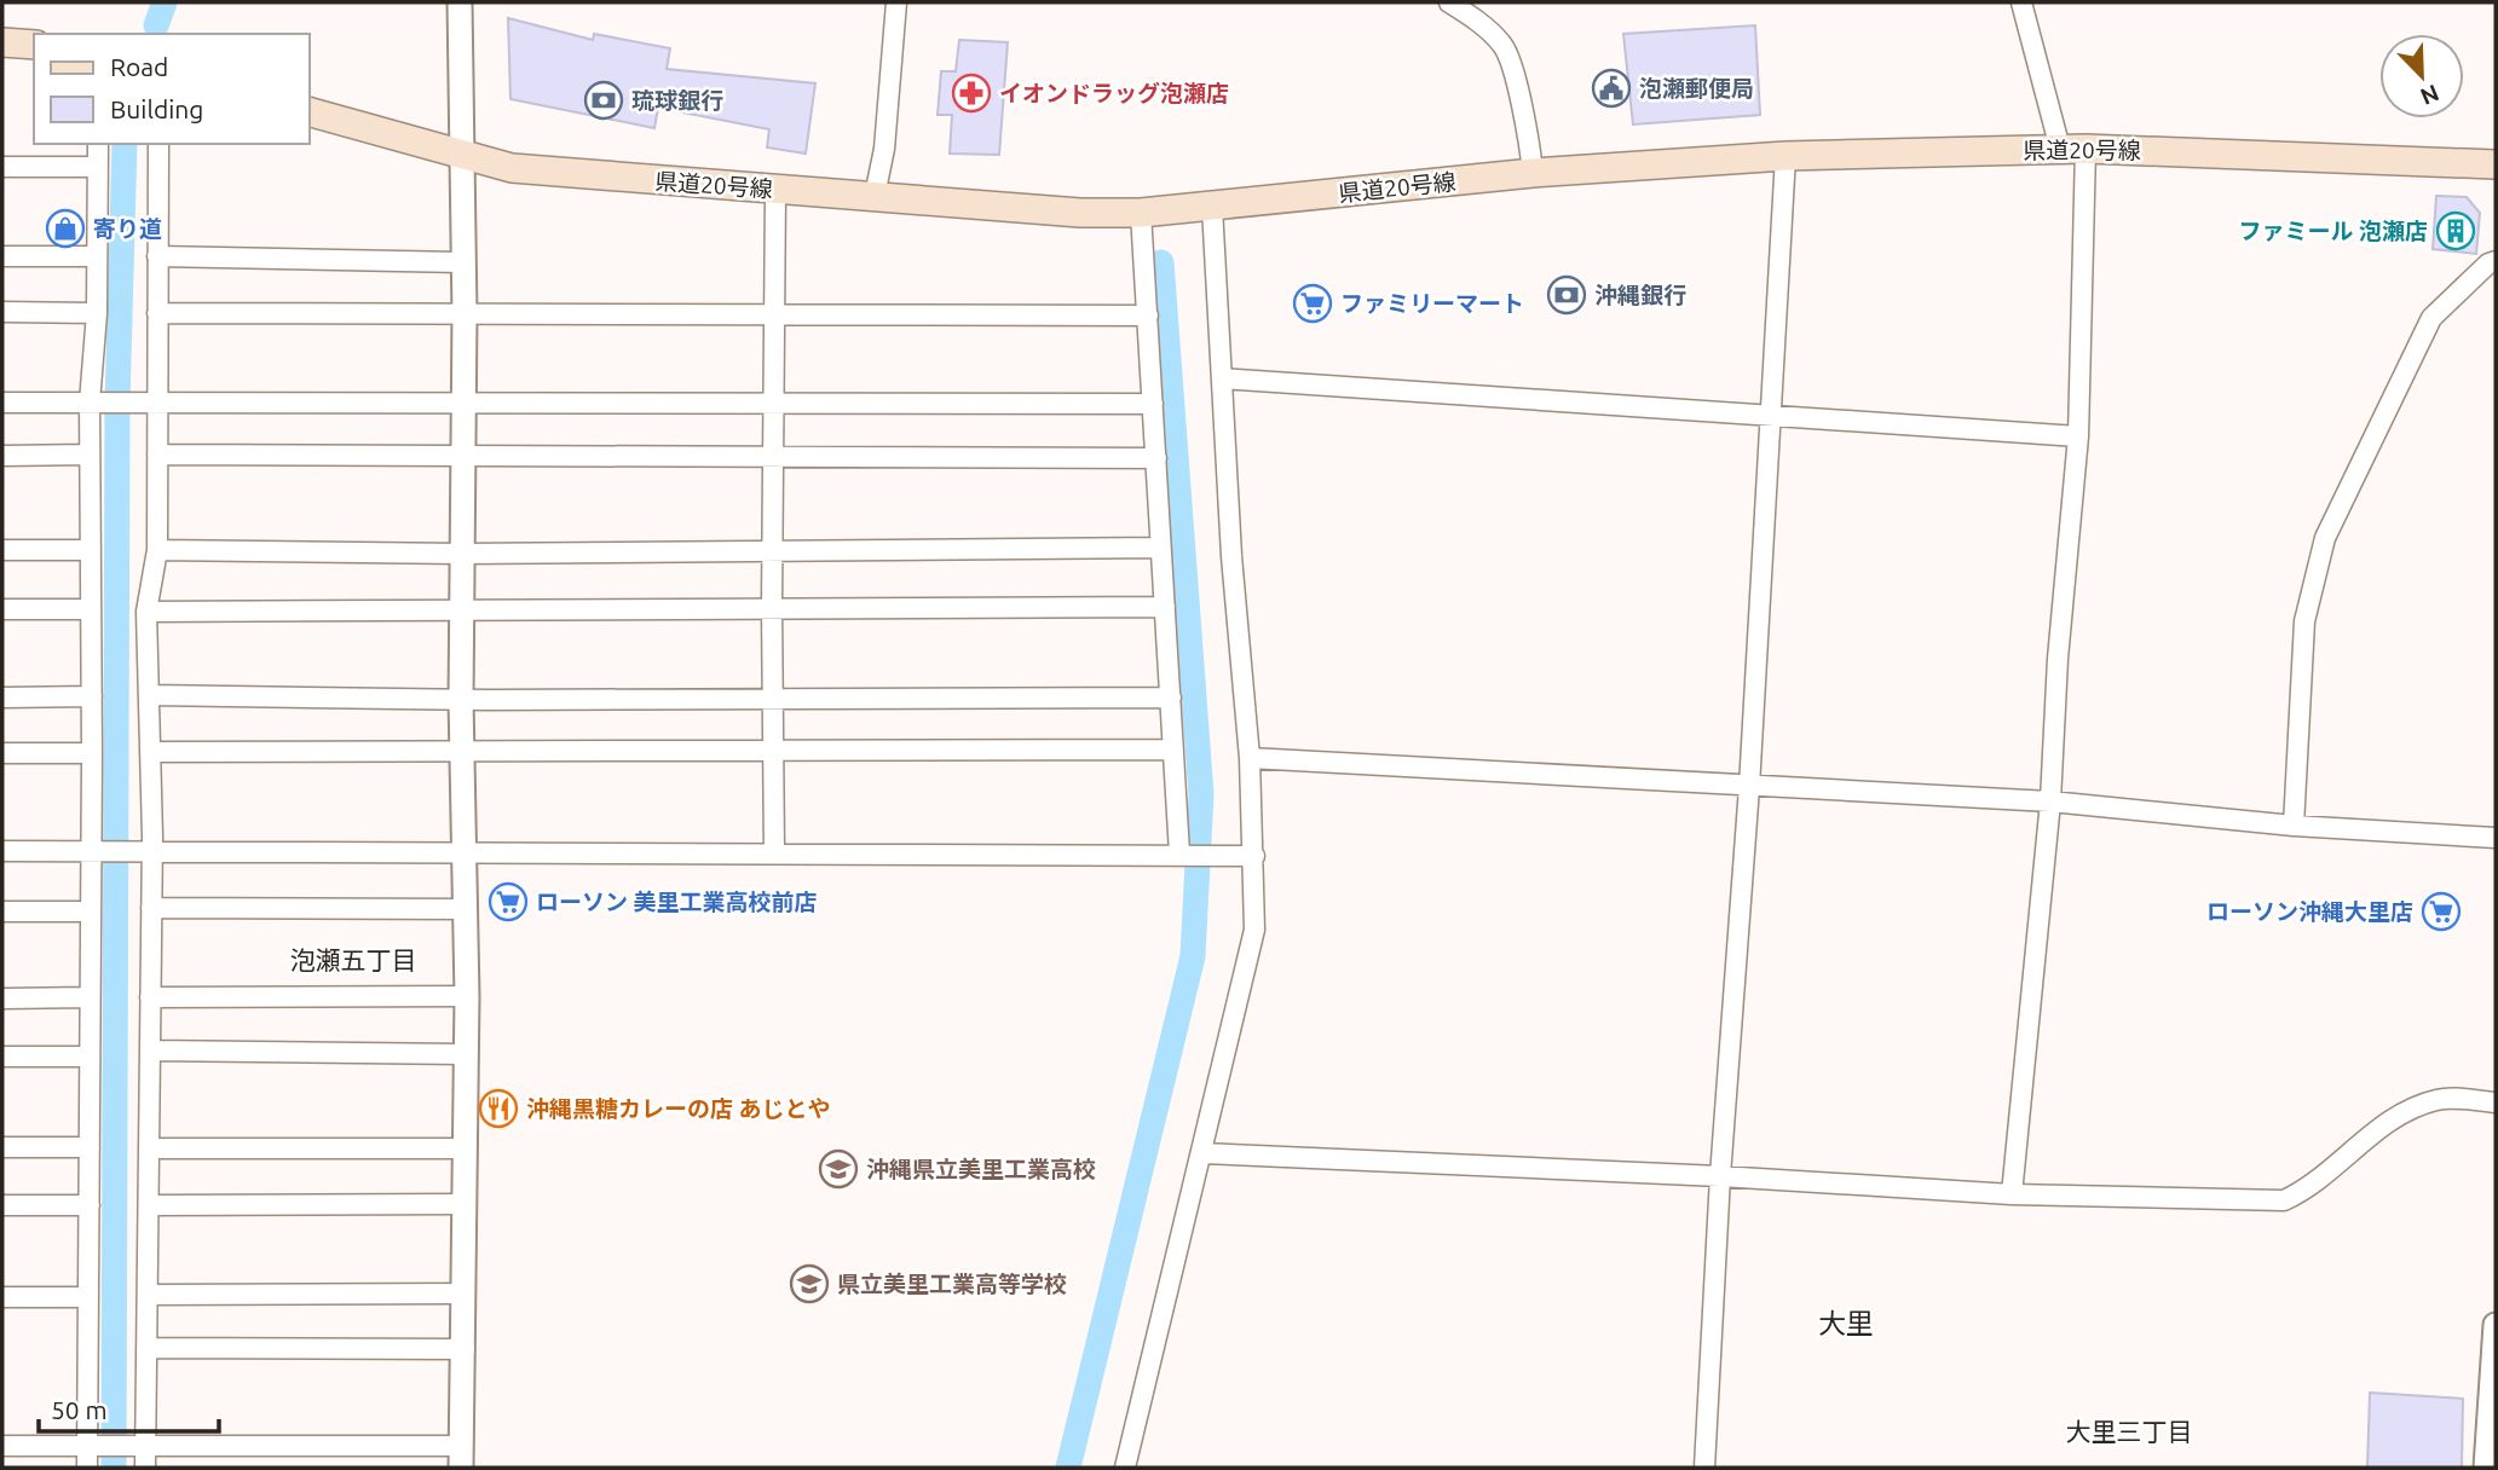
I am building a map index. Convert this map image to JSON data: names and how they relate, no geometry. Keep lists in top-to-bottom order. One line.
{"streets":{"main road":["県道20号線"]},"districts":["泡瀬五丁目","大里","大里三丁目"],"places":{"public building":["泡瀬郵便局"],"pharmacy":["イオンドラッグ泡瀬店"],"bank":["琉球銀行","沖縄銀行"],"shop":["寄り道"],"building":["ファミール 泡瀬店"],"supermarket":["ファミリーマート","ローソン 美里工業高校前店","ローソン沖縄大里店"],"restaurant":["沖縄黒糖カレーの店 あじとや"],"school or university":["沖縄県立美里工業高校","県立美里工業高等学校"]},"legend":["Road","Building"],"scale_bar":"50 m","north":"bottom right"}
